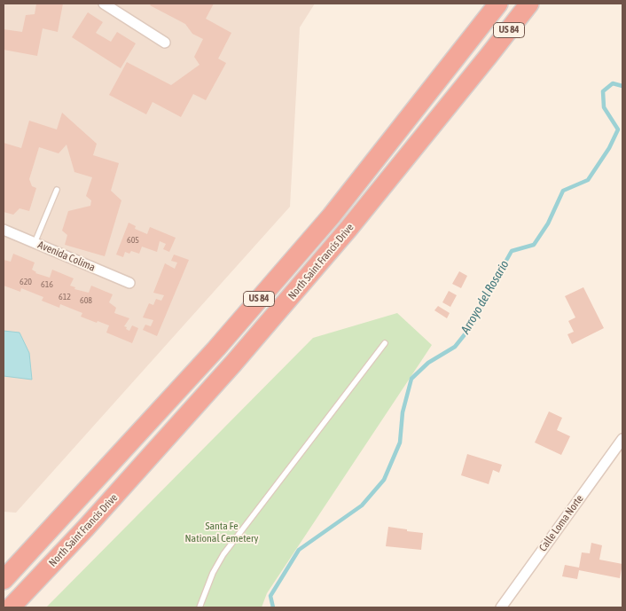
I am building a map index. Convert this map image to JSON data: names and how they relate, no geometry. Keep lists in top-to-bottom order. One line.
{"streets":{"highway":["US 84","North Saint Francis Drive"],"street":["Avenida Colima","Calle Loma Norte"]},"water":["Arroyo del Rosario"],"parks":["Santa Fe National Cemetery"],"house_numbers":["605","620","616","612","608"]}
